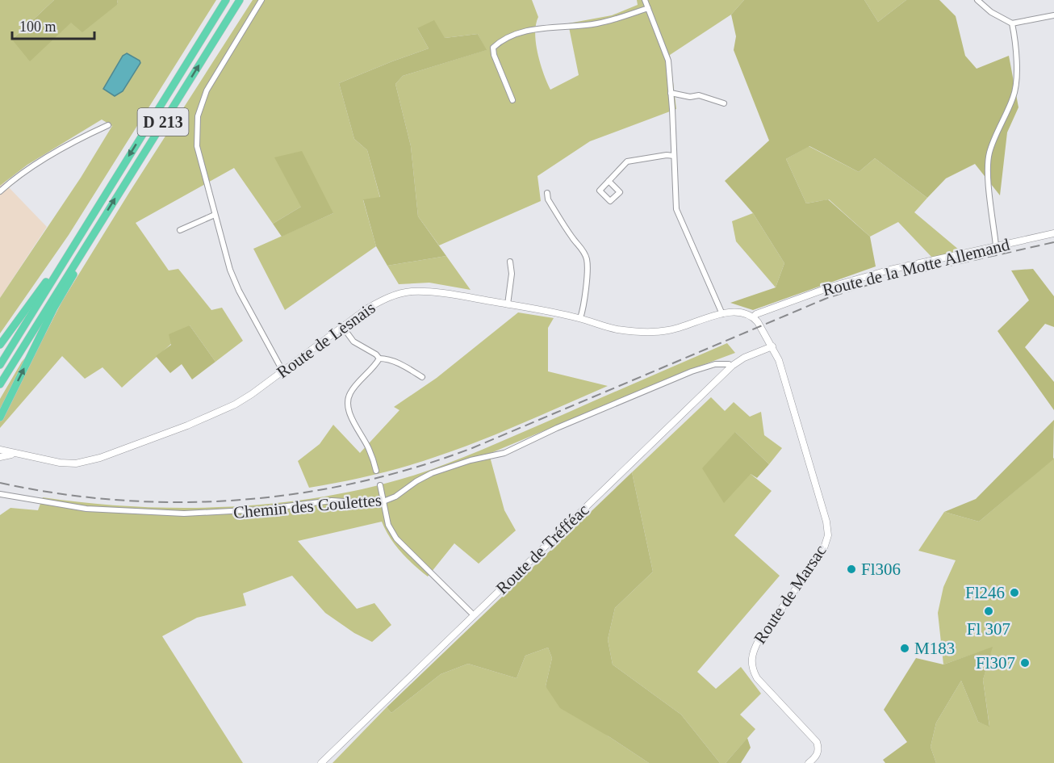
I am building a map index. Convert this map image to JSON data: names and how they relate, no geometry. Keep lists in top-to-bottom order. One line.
{"streets":{"highway":["D 213"],"street":["Route de la Motte Allemand","Route de Lèsnais","Chemin des Coulettes","Route de Tréfféac","Route de Marsac"]},"crossings":[["Route de la Motte Allemand","Route de Lèsnais"],["Chemin des Coulettes","Route de Tréfféac"],["Route de Tréfféac","Route de Marsac"]],"places":["Fl306","Fl246","Fl 307","M183","Fl307"],"scale_bar":"100 m"}
